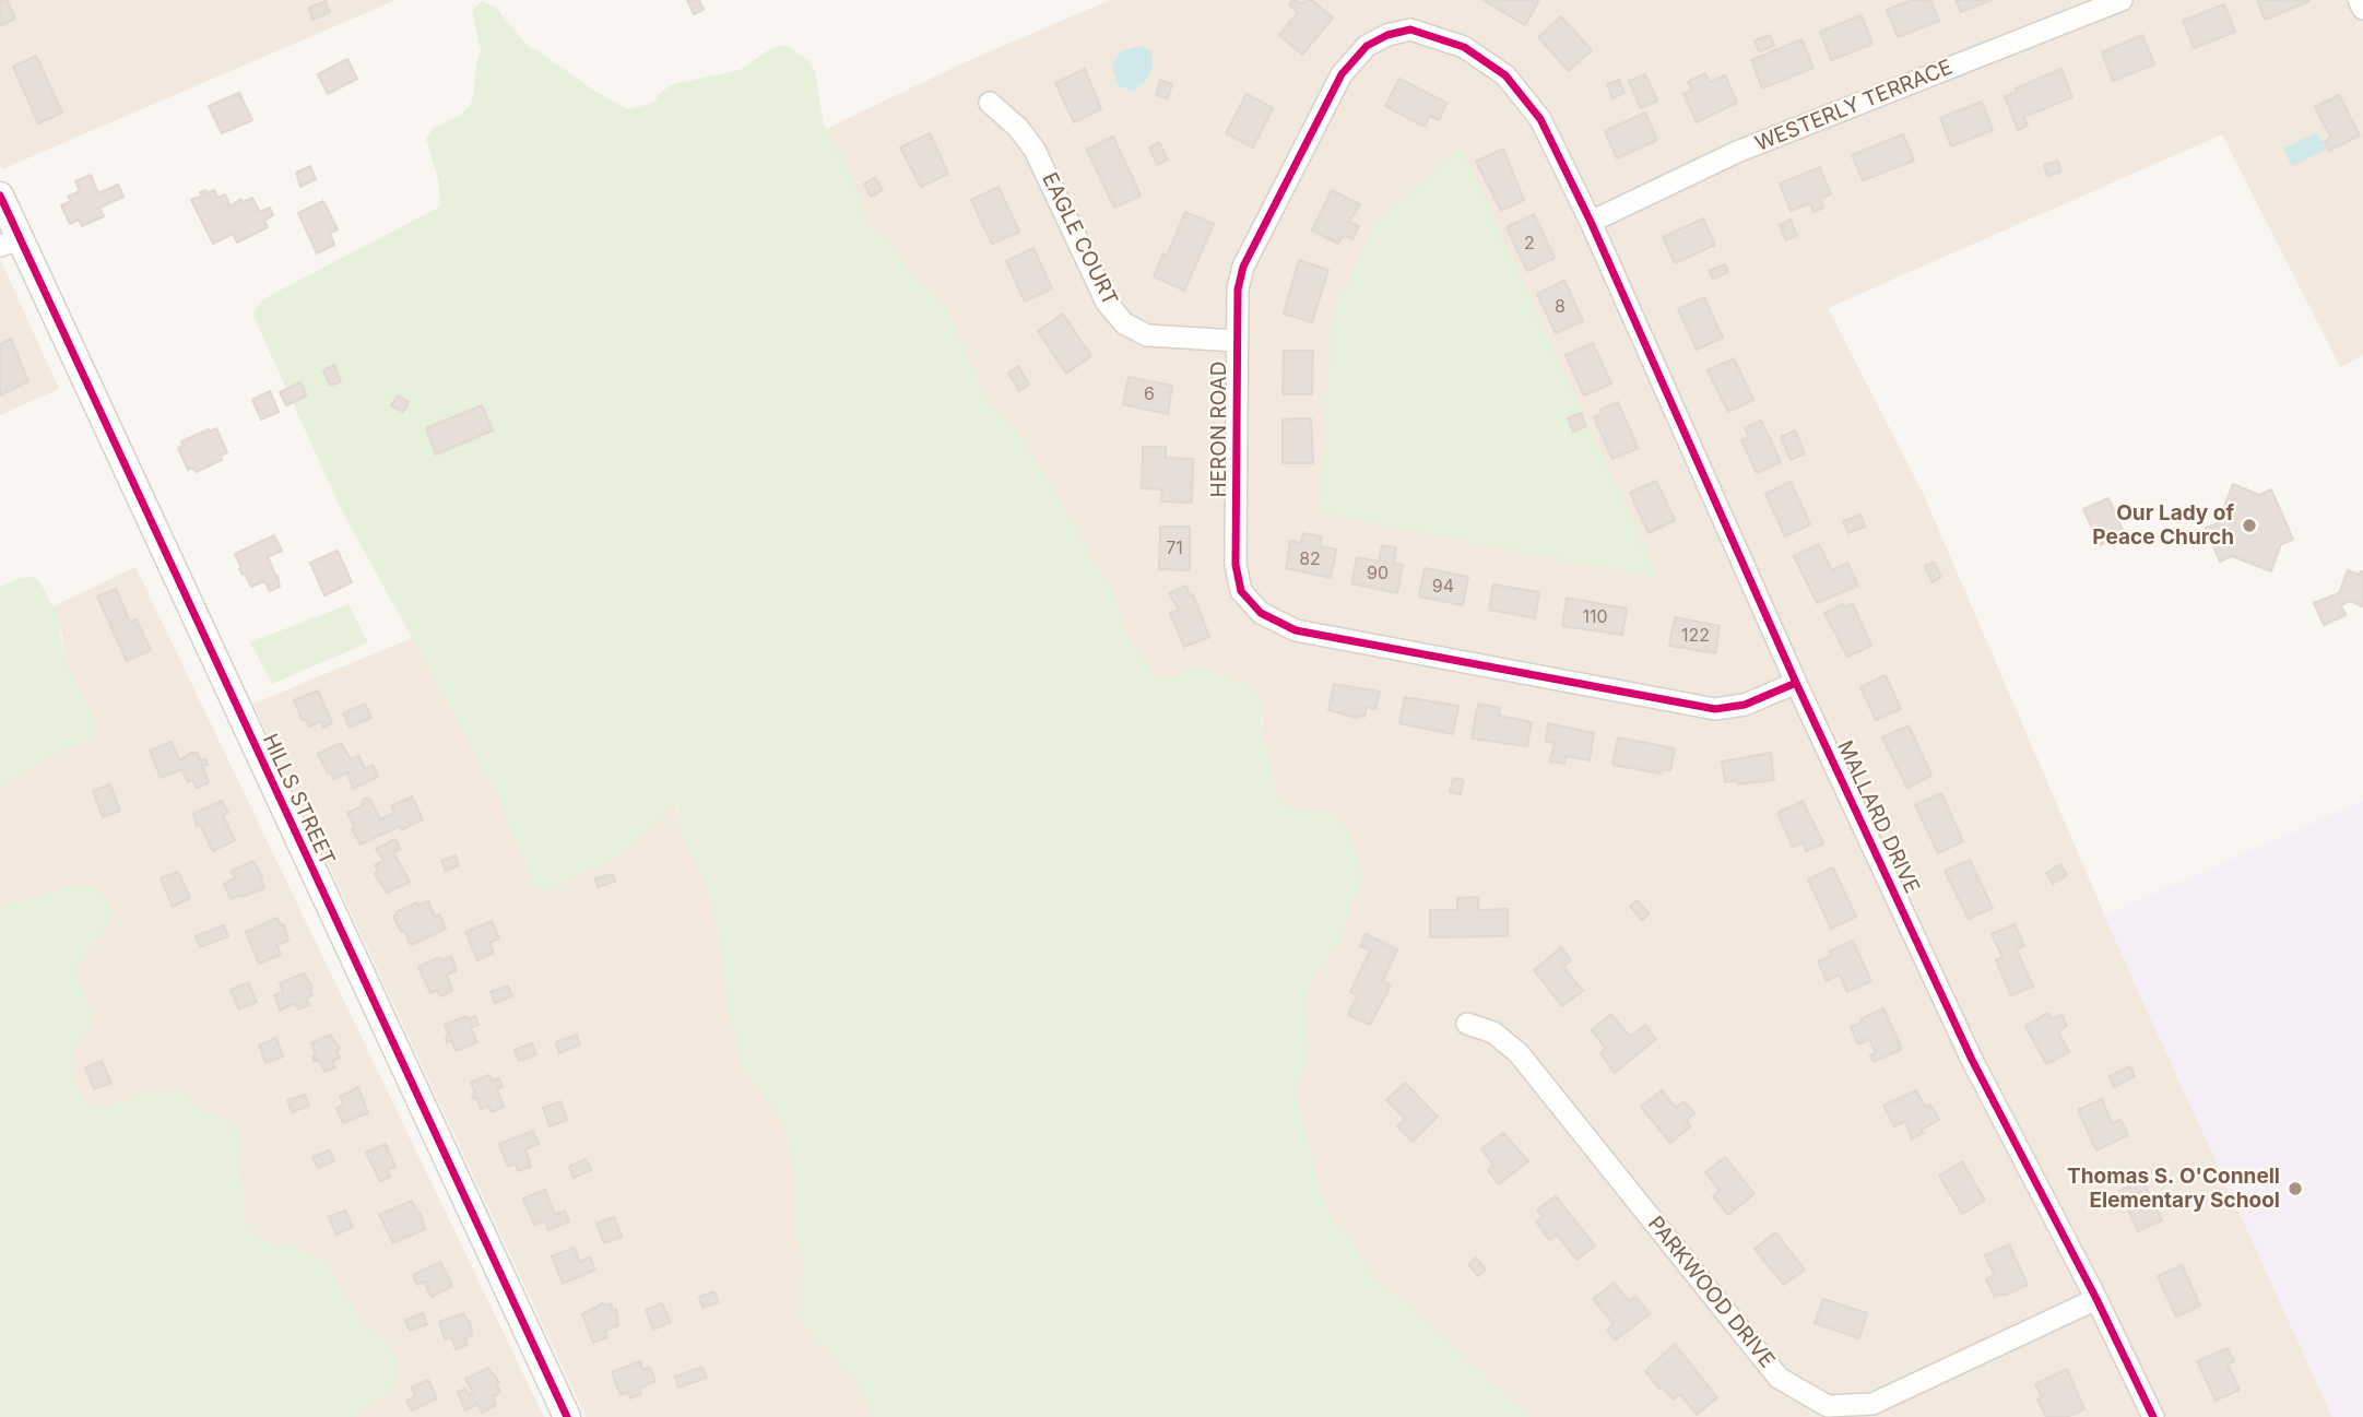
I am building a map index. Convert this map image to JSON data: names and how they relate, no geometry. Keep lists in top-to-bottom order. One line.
{"streets":{"street":["WESTERLY TERRACE","EAGLE COURT","HERON ROAD","HILLS STREET","MALLARD DRIVE","PARKWOOD DRIVE"]},"crossings":[["WESTERLY TERRACE","HERON ROAD"],["WESTERLY TERRACE","MALLARD DRIVE"],["EAGLE COURT","HERON ROAD"],["HERON ROAD","MALLARD DRIVE"],["MALLARD DRIVE","PARKWOOD DRIVE"]],"places":["Our Lady of Peace Church","Thomas S. O'Connell Elementary School"],"house_numbers":["2","8","6","71","82","90","94","110","122"]}
